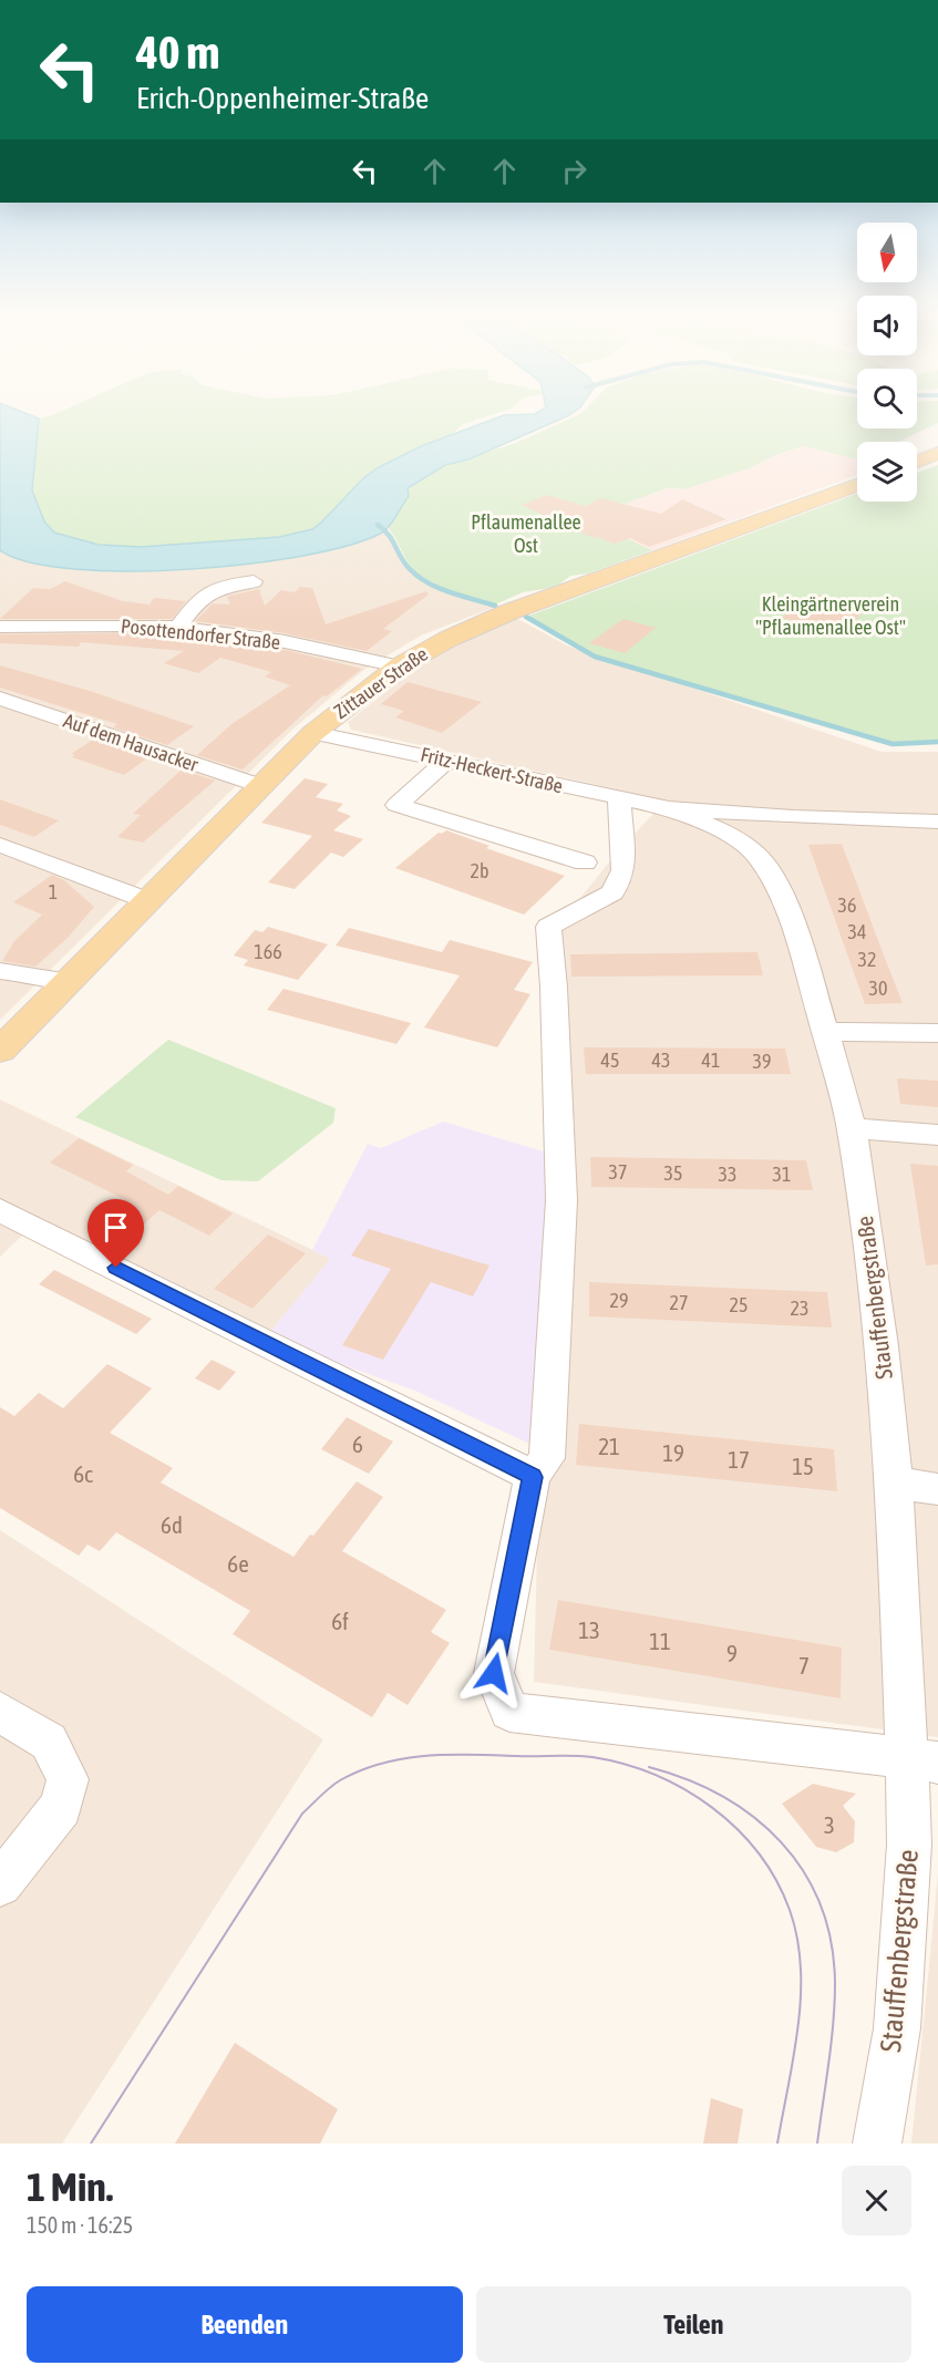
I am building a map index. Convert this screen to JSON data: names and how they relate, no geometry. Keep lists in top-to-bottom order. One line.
{"streets":{"main road":["Zittauer Straße"],"street":["Posottendorfer Straße","Auf dem Hausacker","Fritz-Heckert-Straße","Stauffenbergstraße"]},"crossings":[["Posottendorfer Straße","Zittauer Straße"],["Zittauer Straße","Auf dem Hausacker"],["Zittauer Straße","Fritz-Heckert-Straße"],["Fritz-Heckert-Straße","Stauffenbergstraße"]],"parks":["Pflaumenallee Ost","Kleingärtnerverein \"Pflaumenallee Ost\""],"house_numbers":["2b","1","36","34","166","32","30","45","43","41","39","37","35","33","31","29","27","25","23","6","21","19","17","15","6c","6d","6e","6f","13","11","9","7","3"],"north":"bottom","page":{"turn":["40 m","Erich-Oppenheimer-Straße"],"heading":["1 Min.","150 m · 16:25"],"buttons":["Beenden","Teilen"]}}
